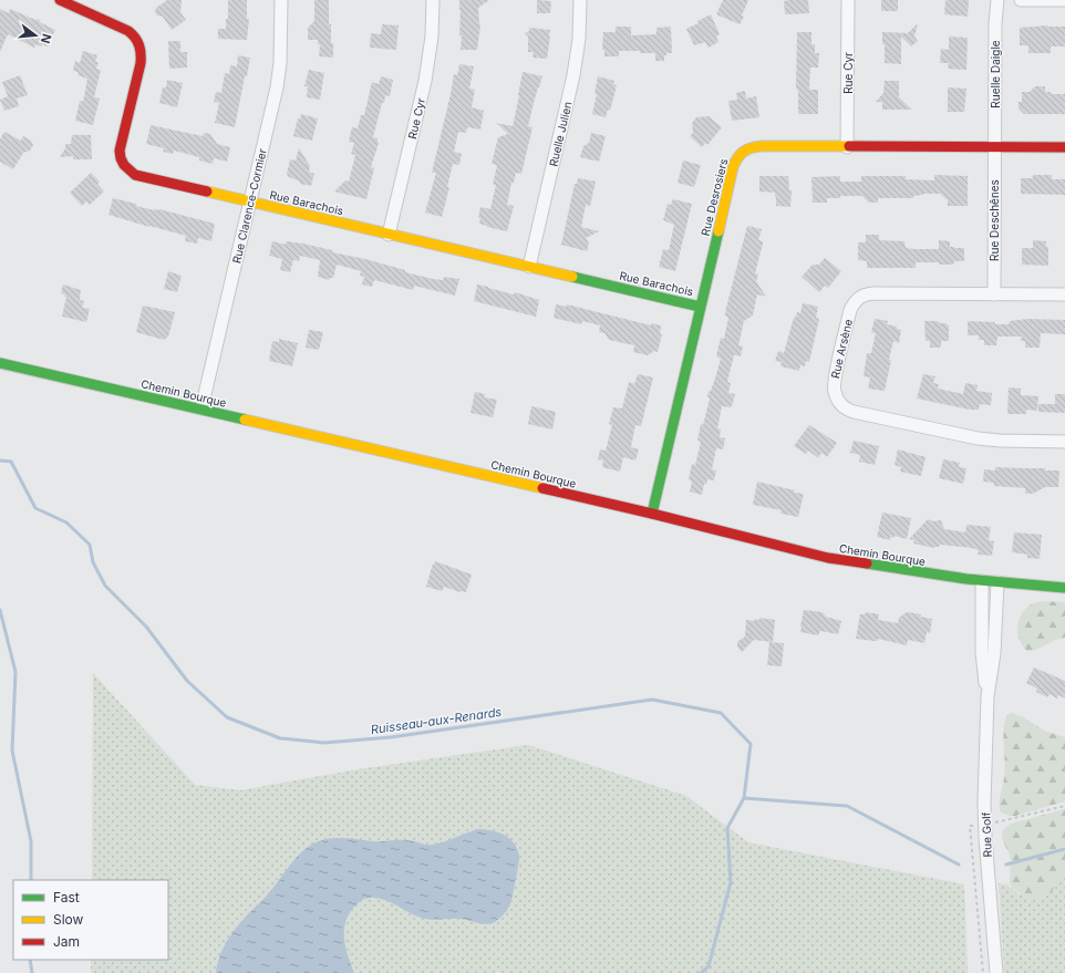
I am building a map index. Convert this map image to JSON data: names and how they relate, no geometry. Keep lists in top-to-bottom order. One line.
{"streets":{"street":["Rue Cyr","Ruelle Daigle","Ruelle Julien","Rue Desrosiers","Rue Barachois","Rue Clarence-Cormier","Rue Deschênes","Rue Arsène","Chemin Bourque","Rue Golf"]},"crossings":[["Rue Cyr","Rue Desrosiers"],["Rue Cyr","Rue Barachois"],["Ruelle Daigle","Rue Desrosiers"],["Ruelle Daigle","Rue Deschênes"],["Ruelle Julien","Rue Barachois"],["Rue Desrosiers","Rue Barachois"],["Rue Desrosiers","Rue Deschênes"],["Rue Desrosiers","Chemin Bourque"],["Rue Barachois","Rue Clarence-Cormier"],["Rue Clarence-Cormier","Chemin Bourque"],["Rue Deschênes","Rue Arsène"],["Chemin Bourque","Rue Golf"]],"water":["Ruisseau-aux-Renards"],"legend":["Fast","Slow","Jam"],"north":"right"}
